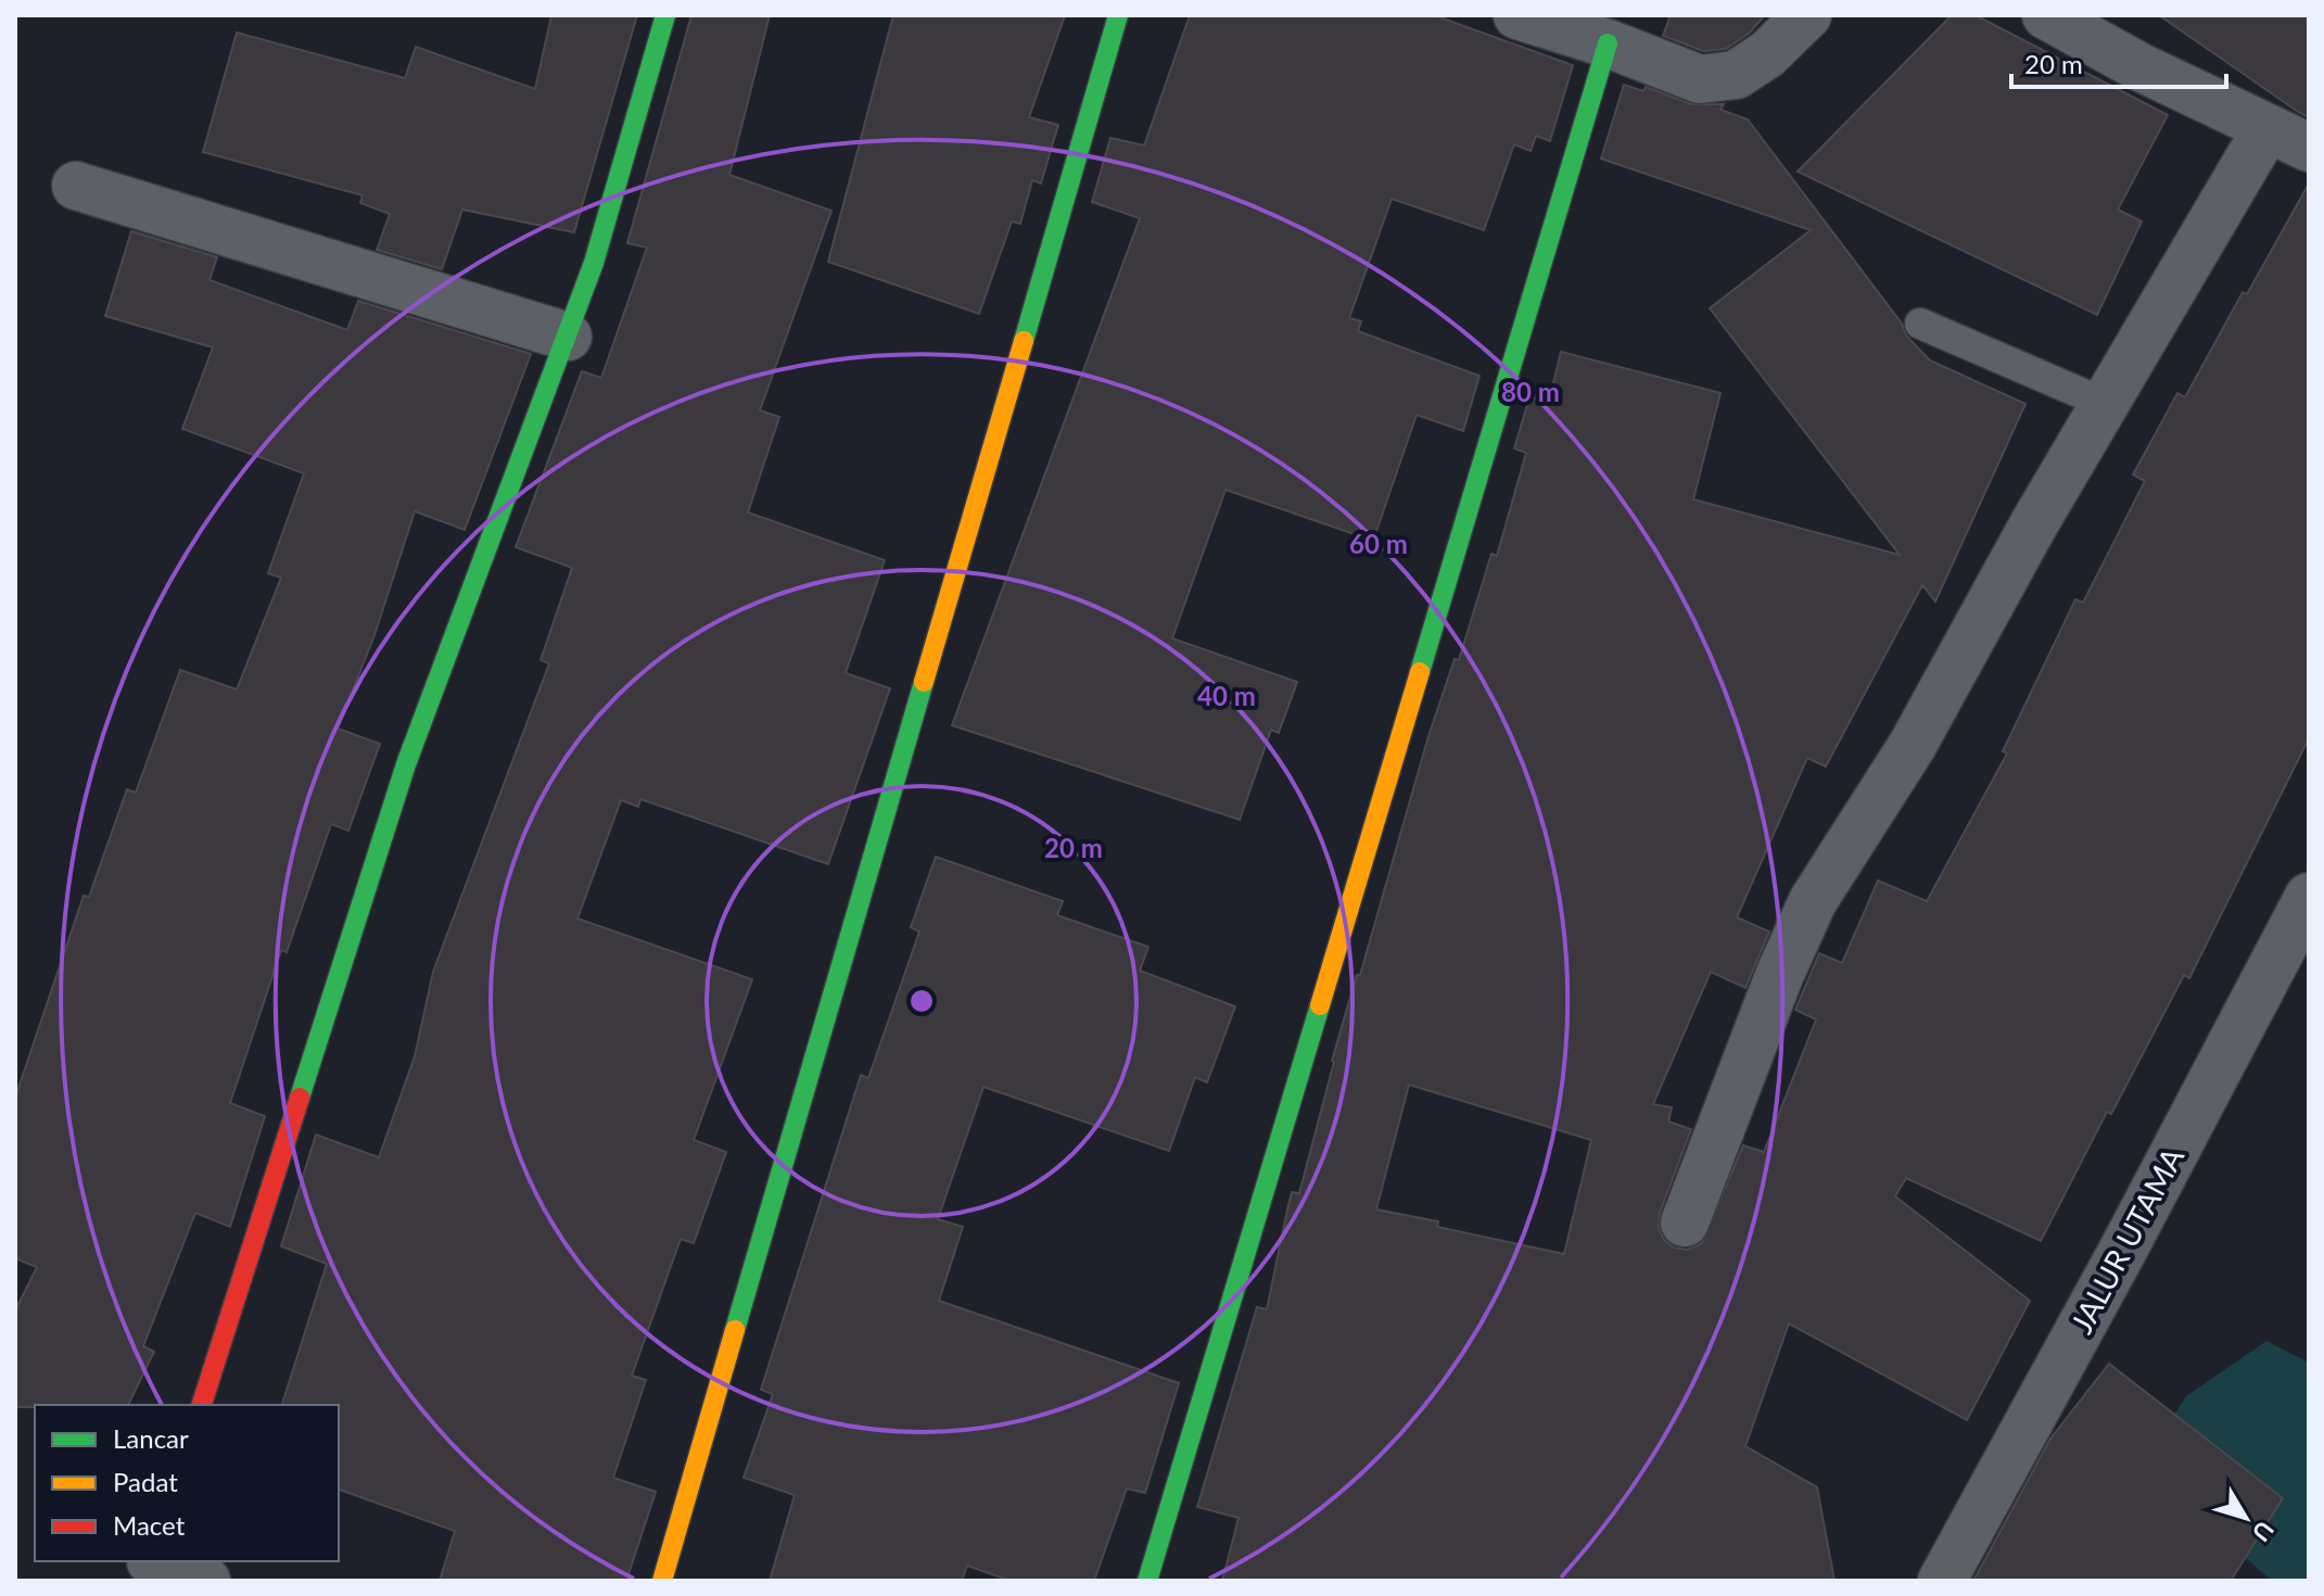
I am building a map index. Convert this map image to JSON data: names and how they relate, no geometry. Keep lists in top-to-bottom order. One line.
{"streets":{"street":["JALUR UTAMA"]},"legend":["Lancar","Padat","Macet"],"scale_bar":"20 m","north":"bottom right","rings":["80 m","60 m","40 m","20 m"]}
